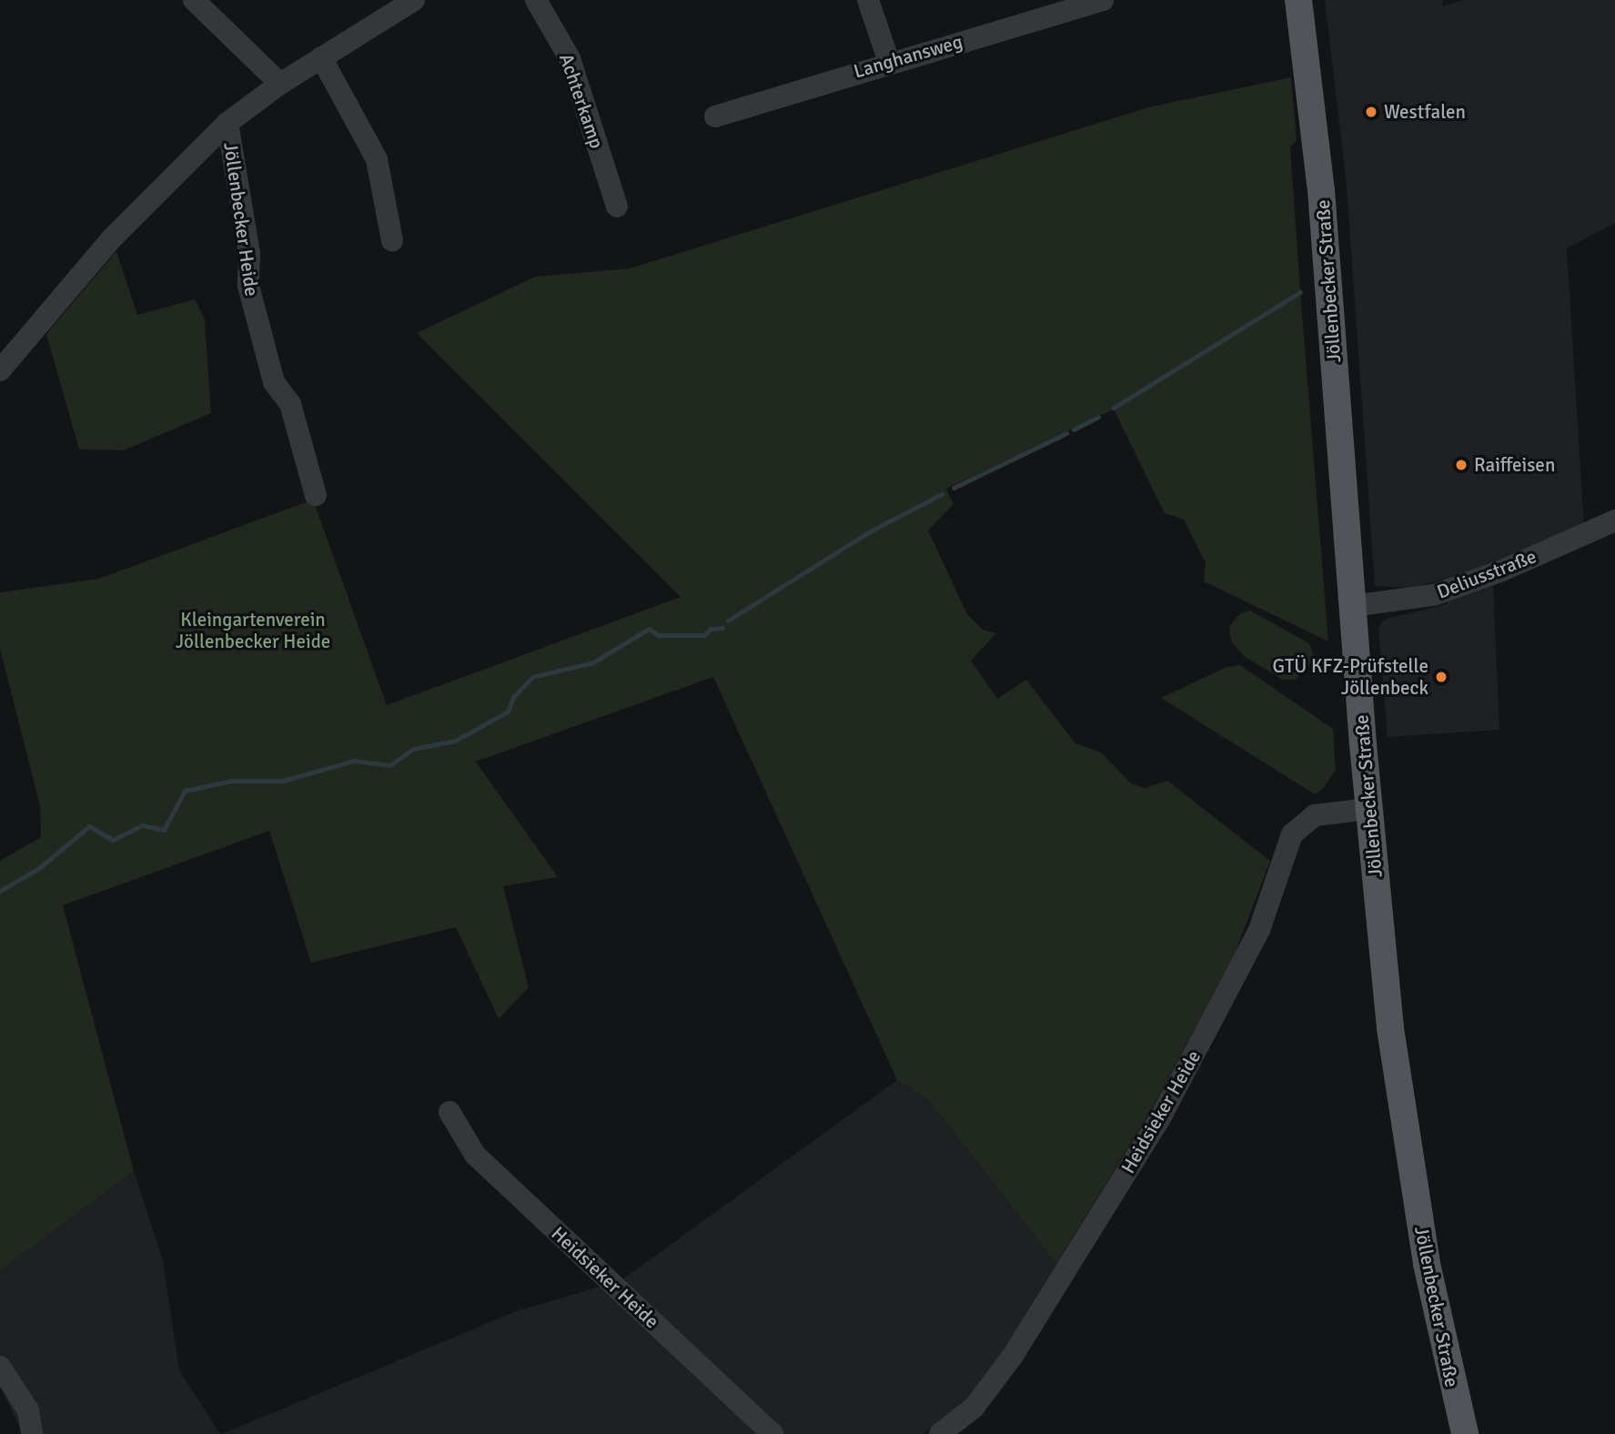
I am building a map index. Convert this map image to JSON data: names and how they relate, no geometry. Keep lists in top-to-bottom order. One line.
{"streets":{"main road":["Jöllenbecker Straße"],"street":["Langhansweg","Achterkamp","Jöllenbecker Heide","Deliusstraße","Heidsieker Heide"]},"crossings":[["Jöllenbecker Straße","Deliusstraße"],["Jöllenbecker Straße","Heidsieker Heide"]],"parks":["Kleingartenverein Jöllenbecker Heide"],"places":["Westfalen","Raiffeisen","GTÜ KFZ-Prüfstelle Jöllenbeck"]}
